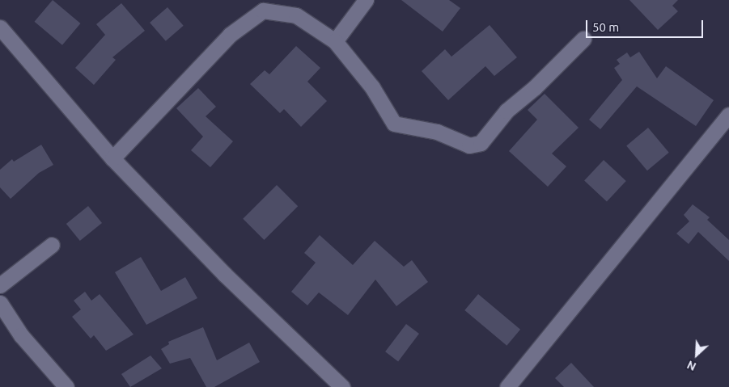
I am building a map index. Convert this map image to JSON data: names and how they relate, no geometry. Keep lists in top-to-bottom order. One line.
{"scale_bar":"50 m","north":"bottom left"}
